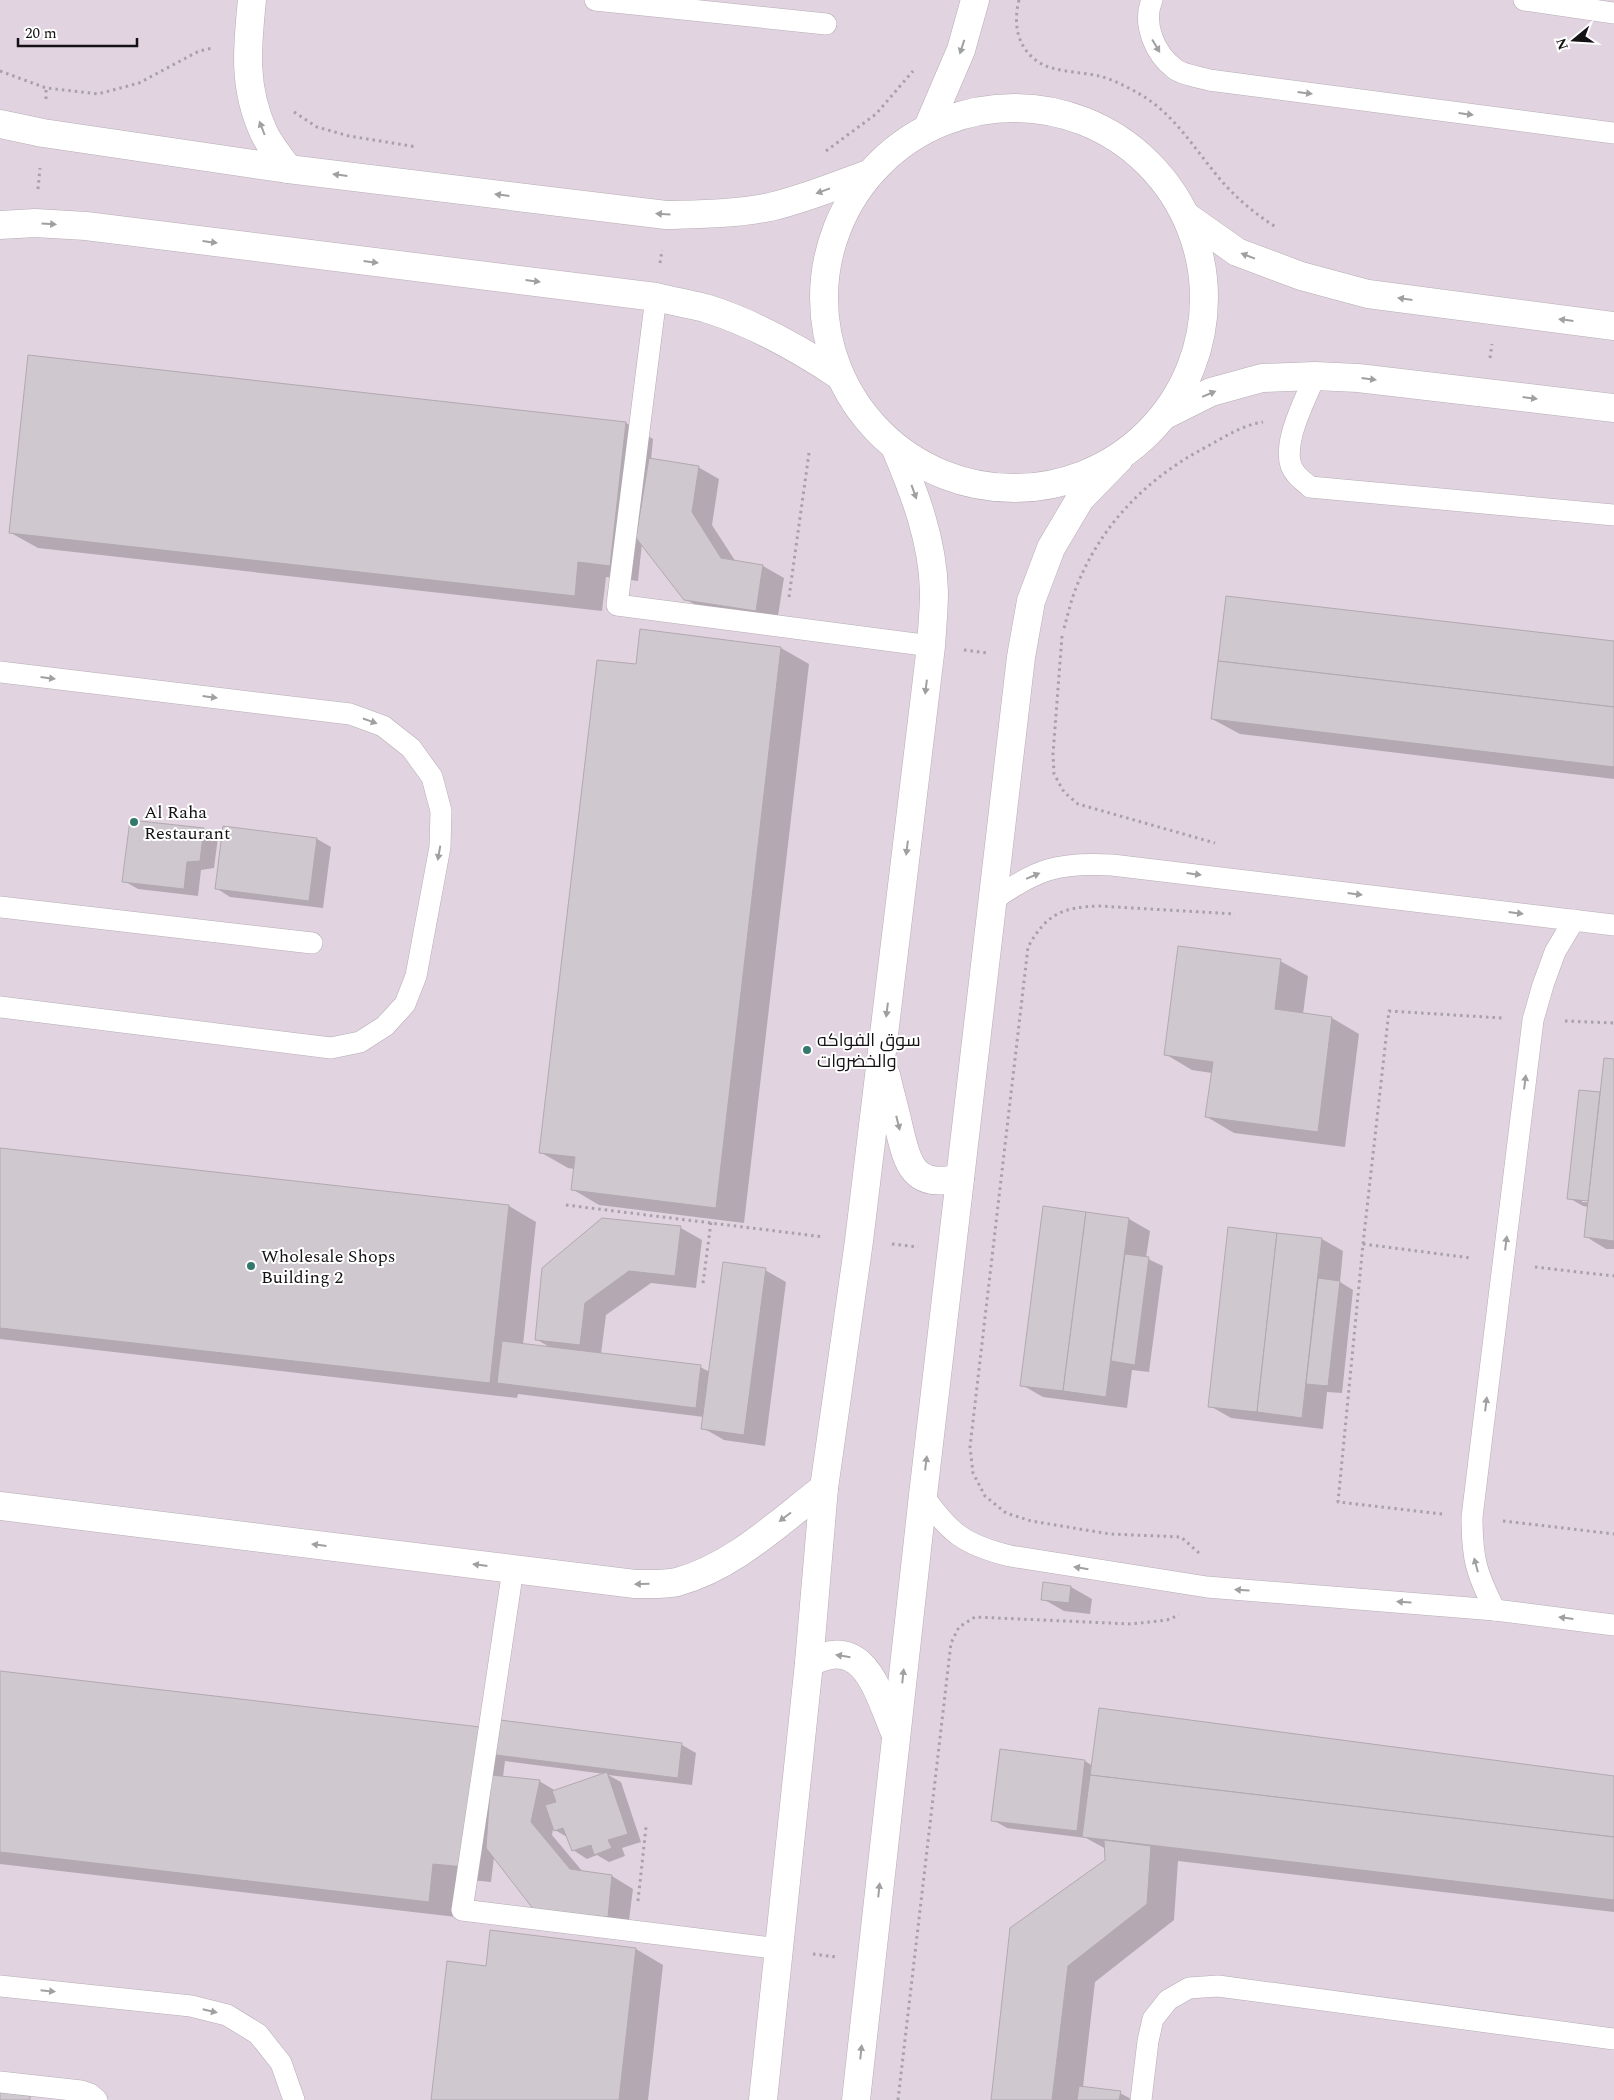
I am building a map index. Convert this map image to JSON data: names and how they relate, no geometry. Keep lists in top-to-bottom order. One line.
{"places":["Al Raha Restaurant","سوق الفواكه والخضروات","Wholesale Shops Building 2"],"scale_bar":"20 m","north":"left"}
